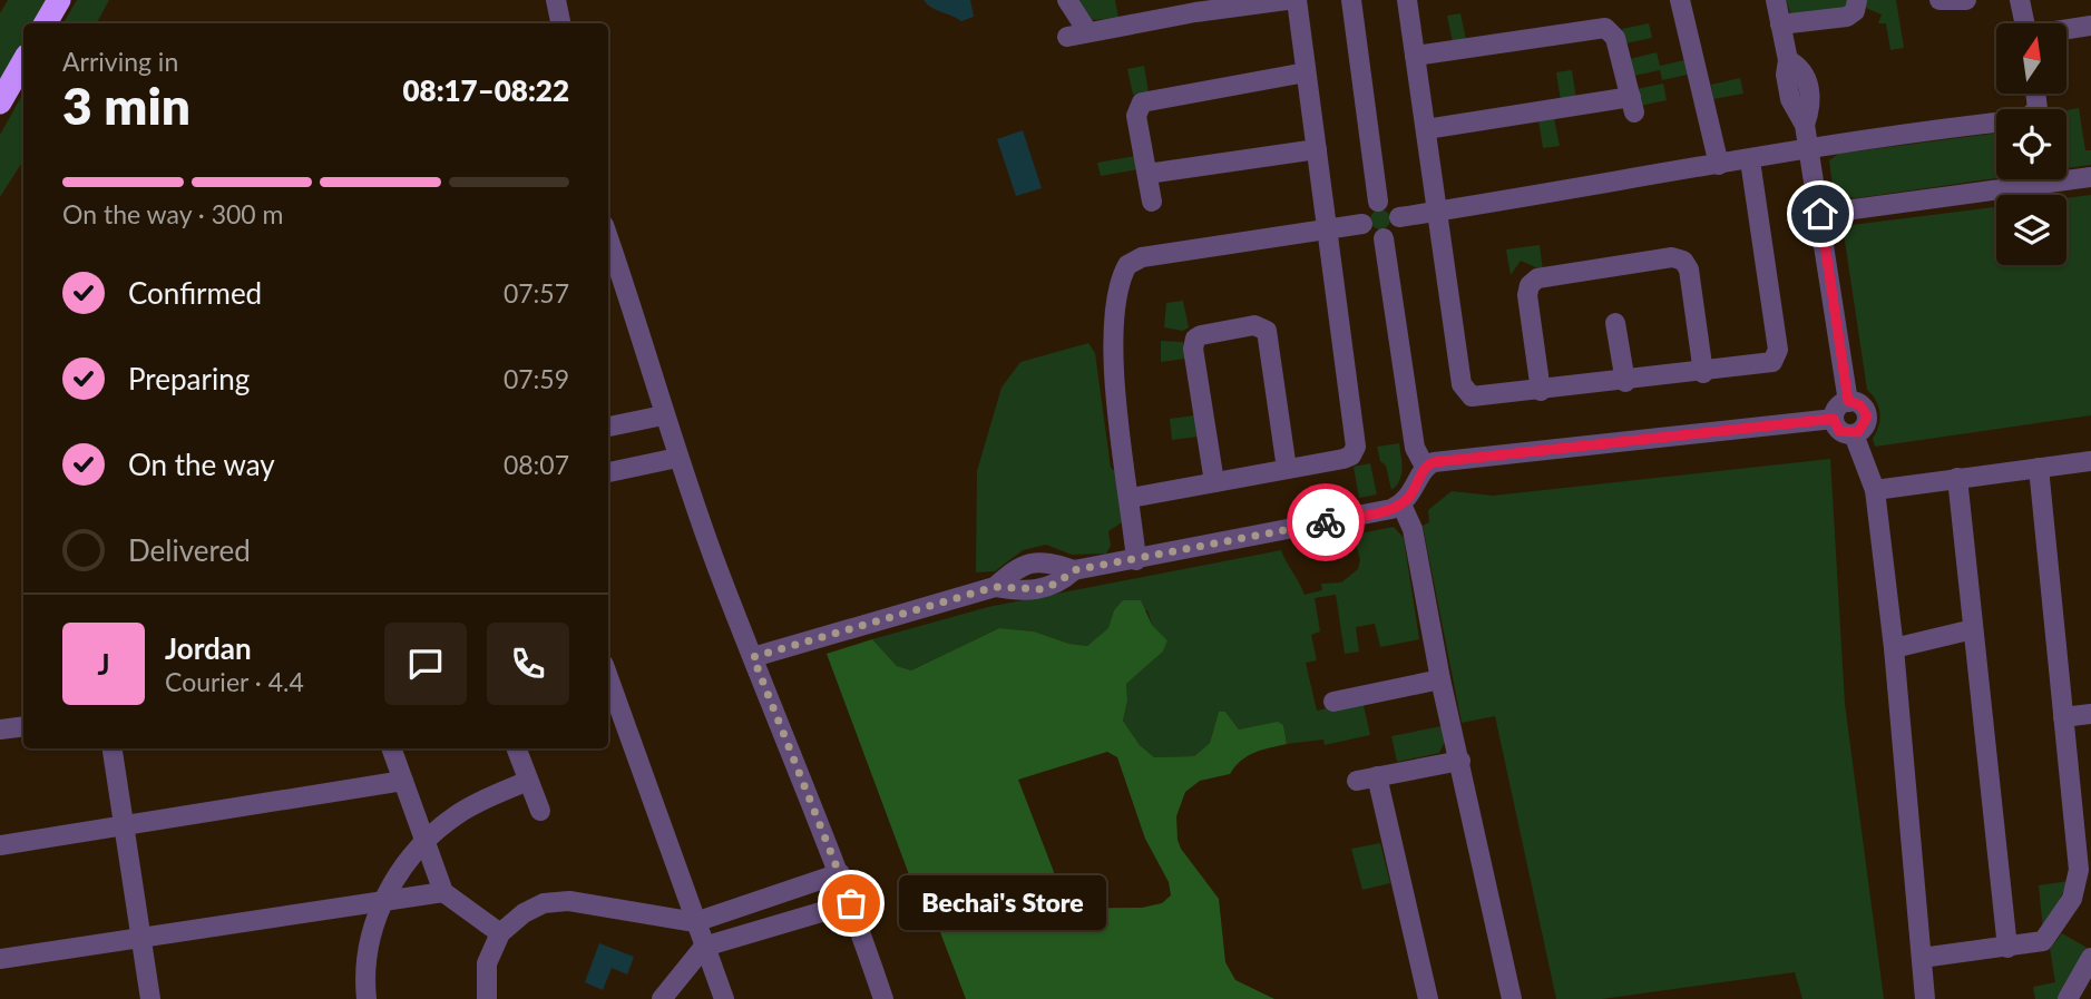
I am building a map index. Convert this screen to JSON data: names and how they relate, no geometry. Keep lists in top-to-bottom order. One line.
{"places":["Bechai's Store"],"north":"top","page":{"heading":["3 min","Arriving in","08:17–08:22"],"panel":["Jordan","Courier · 4.4"],"bar":"On the way · 300 m","list":[["Confirmed","07:57"],["Preparing","07:59"],["On the way","08:07"],"Delivered"],"round":"J","bubble":"Bechai's Store"}}
